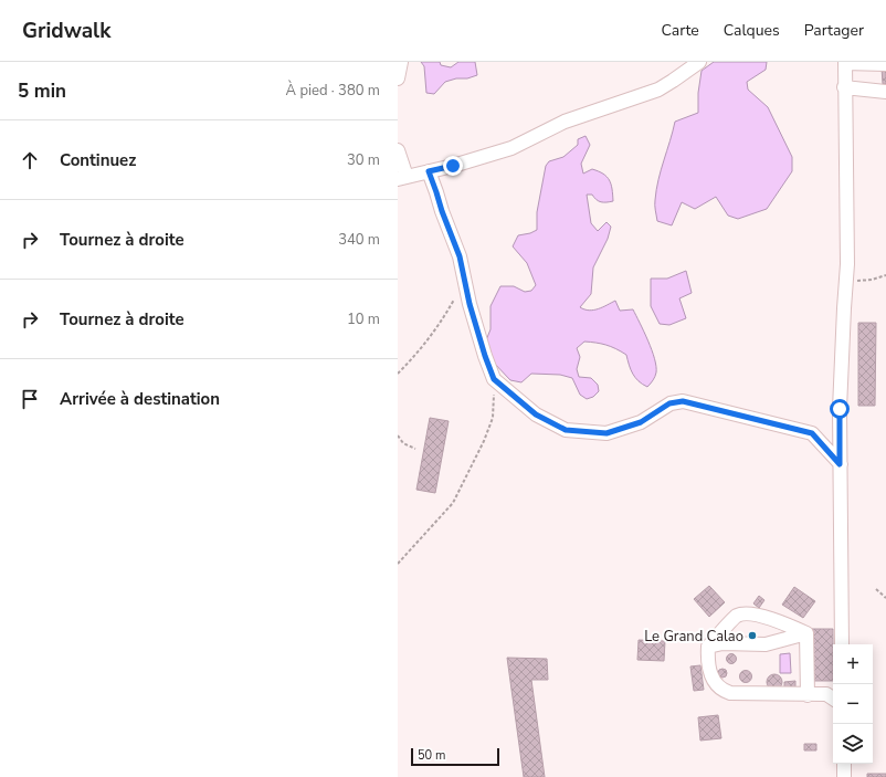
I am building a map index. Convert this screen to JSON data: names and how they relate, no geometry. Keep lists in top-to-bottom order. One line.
{"places":["Le Grand Calao"],"scale_bar":"50 m","page":{"header":"Gridwalk","nav":["Carte","Calques","Partager"],"heading":["5 min","À pied · 380 m"],"list":[["Continuez","30 m"],["Tournez à droite","340 m"],["Tournez à droite","10 m"],"Arrivée à destination"],"map_buttons":["+","−"],"scale":"50 m"}}
